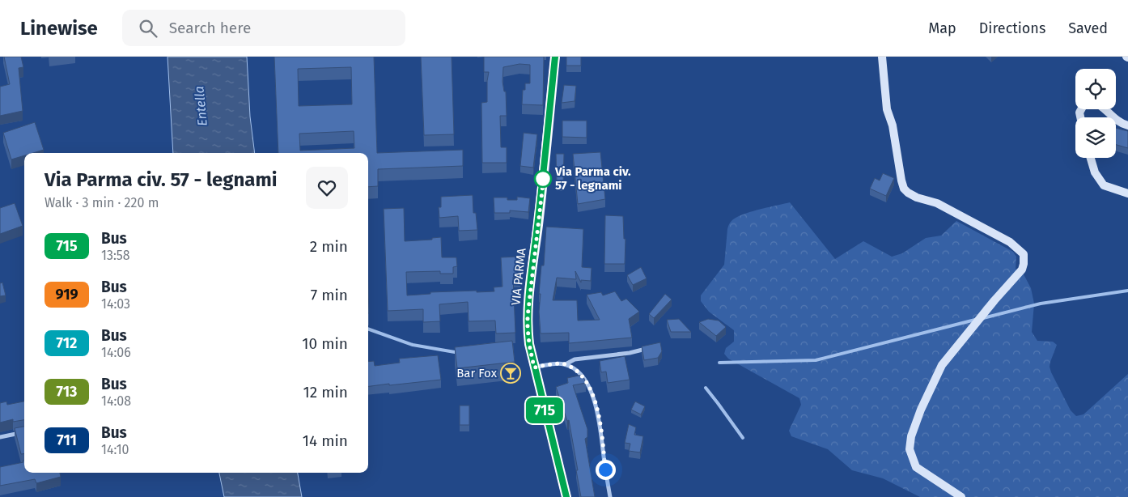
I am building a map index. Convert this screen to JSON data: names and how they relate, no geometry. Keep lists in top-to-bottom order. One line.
{"streets":{"main road":["VIA PARMA"]},"water":["Entella"],"places":{"other":["Via Parma civ. 57 - legnami"],"bar":["Bar Fox"]},"lines":["bus line 715"],"page":{"header":"Linewise","search":"Search here","nav":["Map","Directions","Saved"],"on_map":"715","heading":["Via Parma civ. 57 - legnami","Walk · 3 min · 220 m"],"list":[{"mark":"715","name":"Bus","note":"13:58","value":"2 min"},{"mark":"919","name":"Bus","note":"14:03","value":"7 min"},{"mark":"712","name":"Bus","note":"14:06","value":"10 min"},{"mark":"713","name":"Bus","note":"14:08","value":"12 min"},{"mark":"711","name":"Bus","note":"14:10","value":"14 min"}]}}
